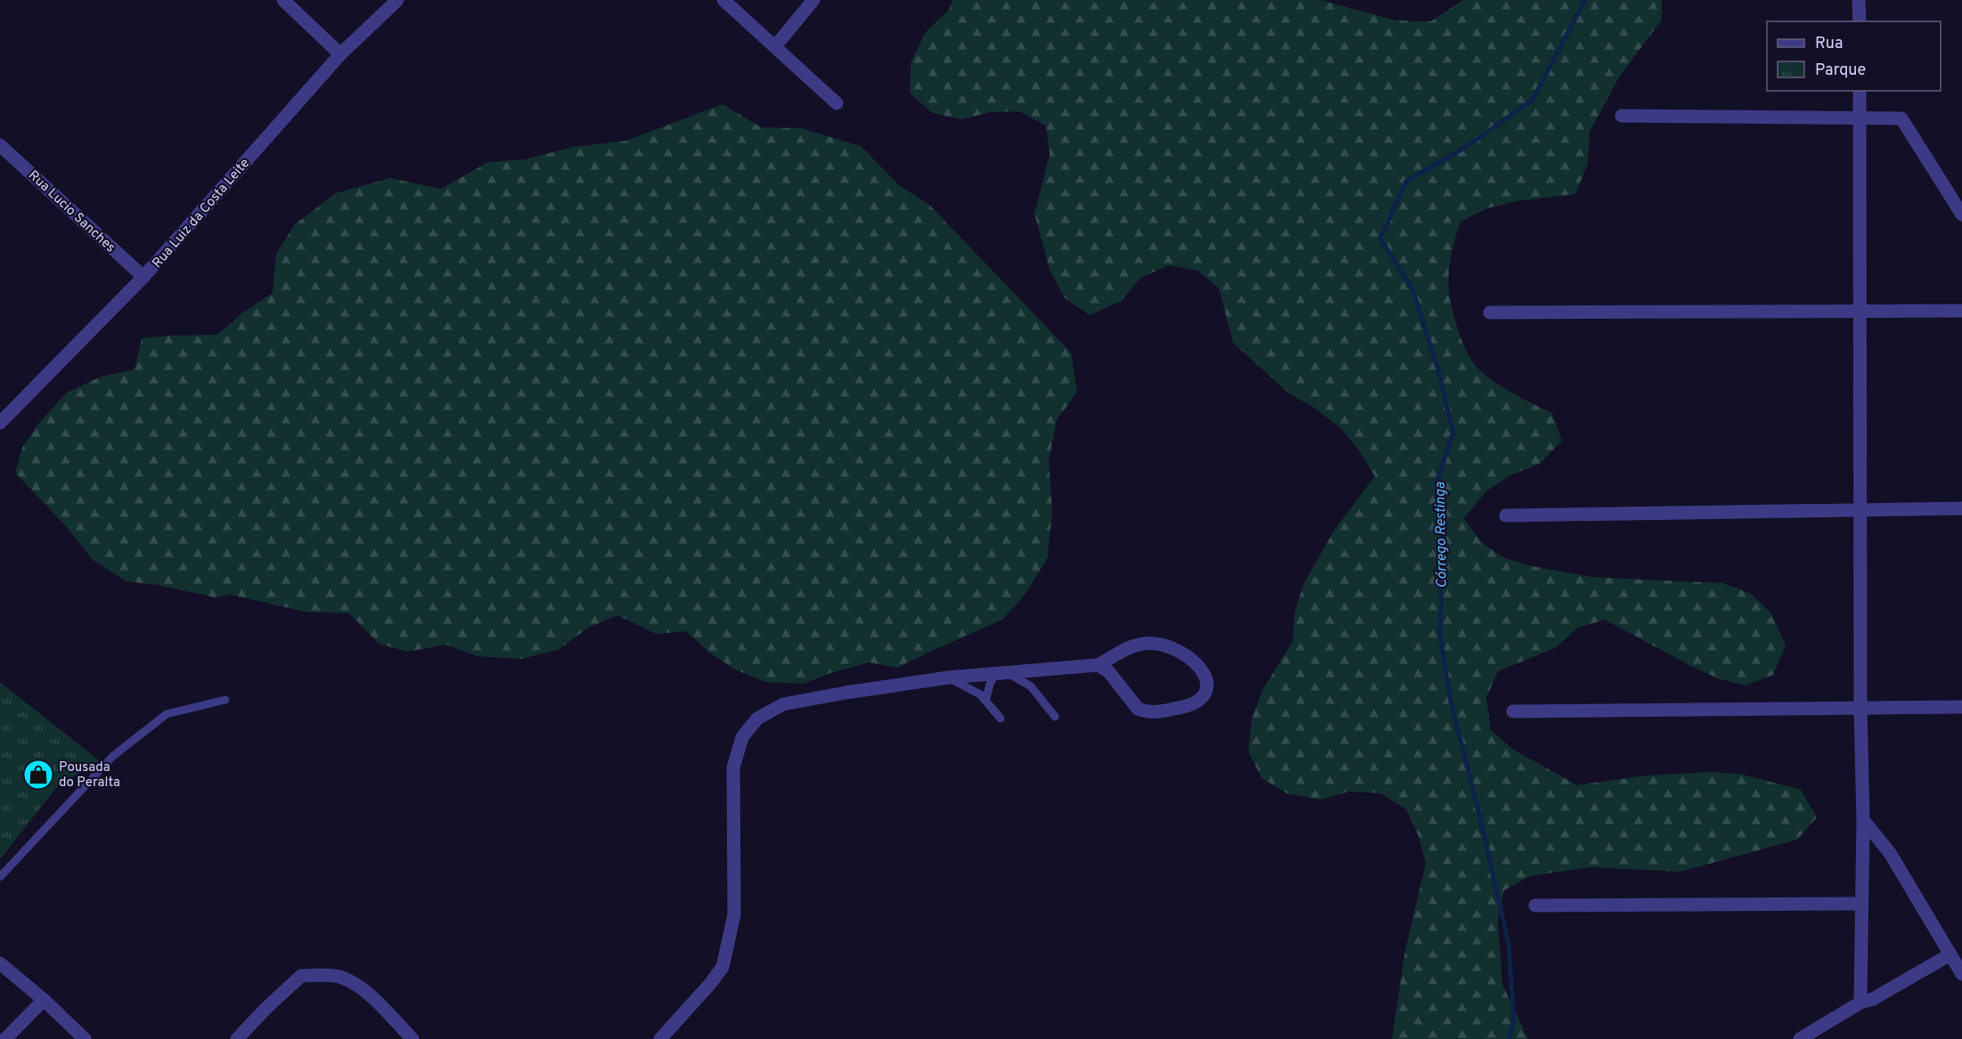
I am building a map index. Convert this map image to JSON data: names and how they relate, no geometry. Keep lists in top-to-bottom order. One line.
{"streets":{"street":["Rua Lucio Sanches","Rua Luiz da Costa Leite"]},"crossings":[["Rua Lucio Sanches","Rua Luiz da Costa Leite"]],"water":["Córrego Restinga"],"places":{"shop":["Pousada do Peralta"]},"legend":["Rua","Parque"]}
